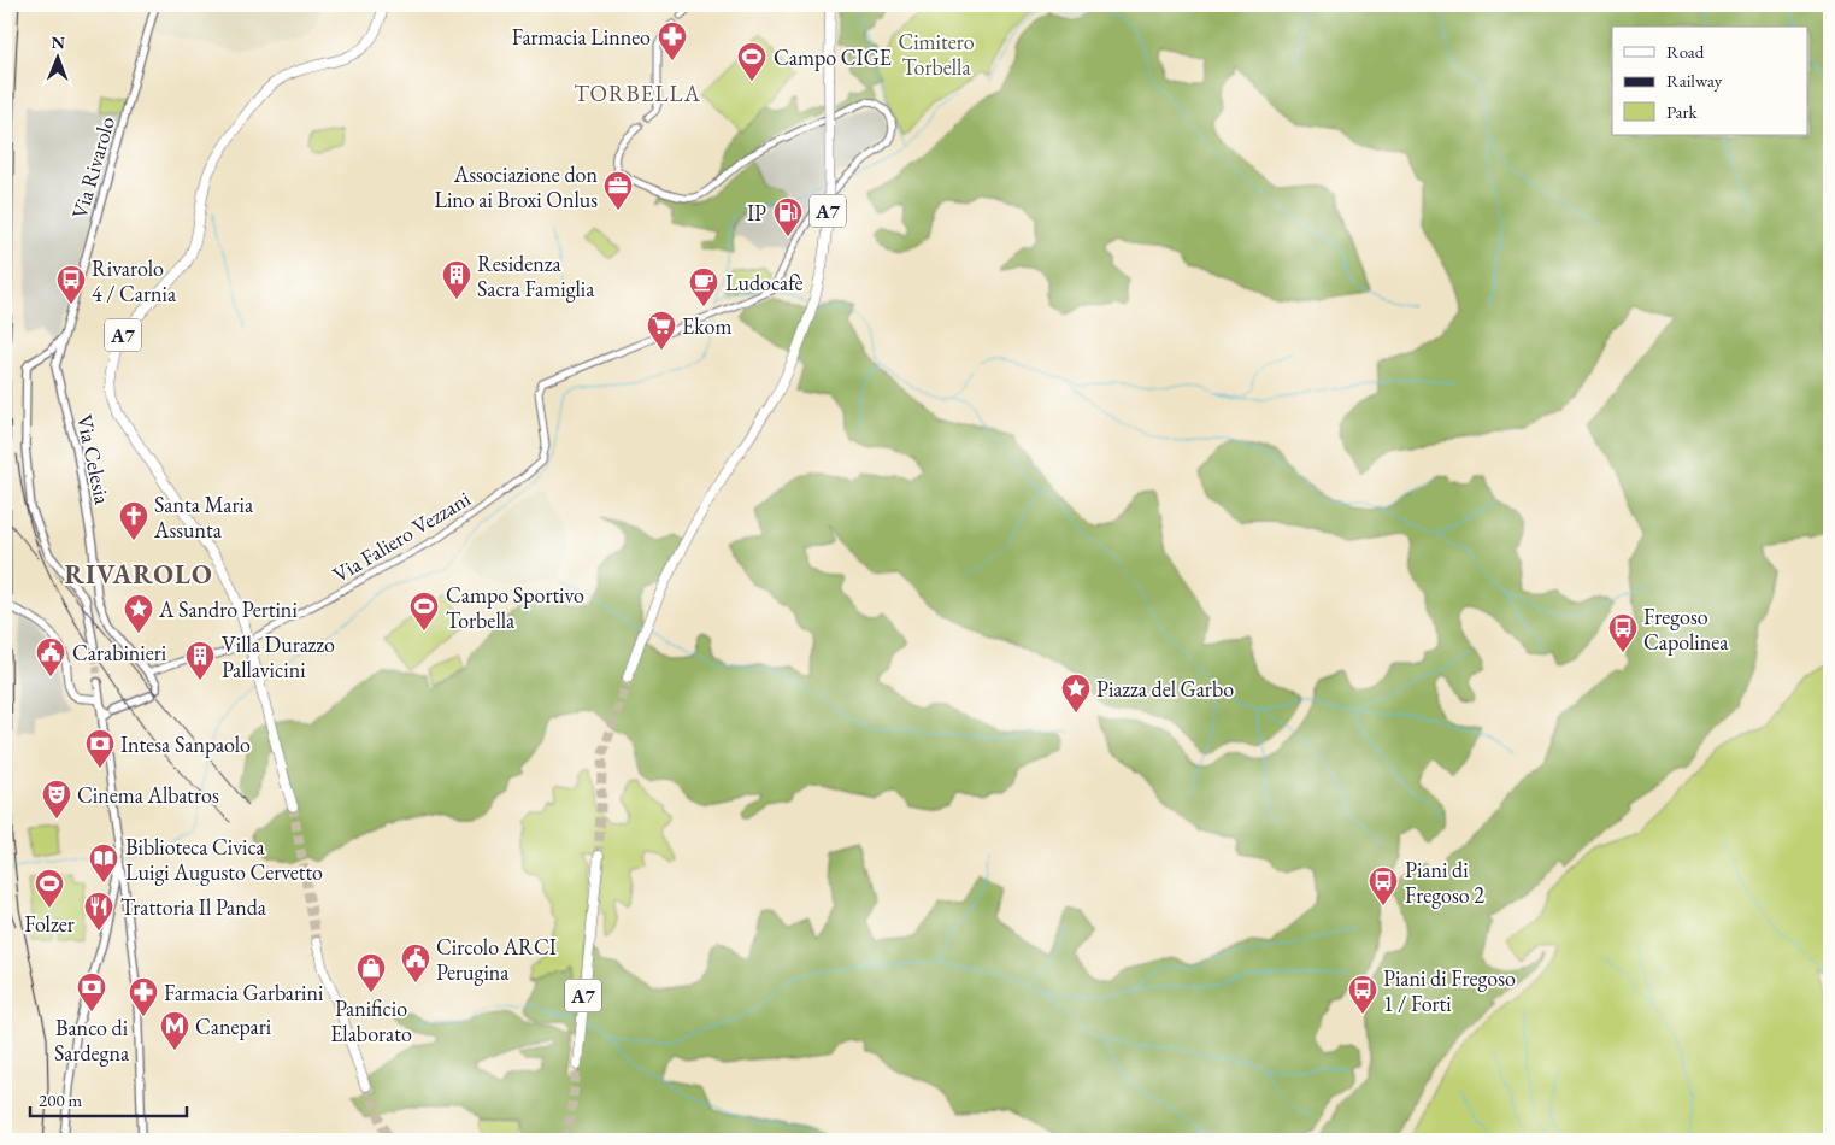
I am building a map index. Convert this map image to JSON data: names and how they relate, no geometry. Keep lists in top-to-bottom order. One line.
{"streets":{"highway":["A7"],"main road":["Via Rivarolo","Via Celesia"],"street":["Via Faliero Vezzani"]},"crossings":[["Via Rivarolo","Via Celesia"],["Via Celesia","Via Faliero Vezzani"]],"districts":["TORBELLA","RIVAROLO"],"parks":["Cimitero Torbella"],"places":{"pharmacy":["Farmacia Linneo","Farmacia Garbarini"],"sports":["Campo CIGE","Campo Sportivo Torbella","Folzer"],"office":["Associazione don Lino ai Broxi Onlus"],"fuel station":["IP"],"building":["Residenza Sacra Famiglia","Villa Durazzo Pallavicini"],"bus stop":["Rivarolo 4 / Carnia","Fregoso Capolinea","Piani di Fregoso 2","Piani di Fregoso 1 / Forti"],"cafe":["Ludocafè"],"supermarket":["Ekom"],"church":["Santa Maria Assunta"],"place":["A Sandro Pertini","Piazza del Garbo"],"public building":["Carabinieri","Circolo ARCI Perugina"],"bank":["Intesa Sanpaolo","Banco di Sardegna"],"theatre":["Cinema Albatros"],"library":["Biblioteca Civica Luigi Augusto Cervetto"],"restaurant":["Trattoria Il Panda"],"shop":["Panificio Elaborato"],"metro station":["Canepari"]},"legend":["Road","Railway","Park"],"scale_bar":"200 m","north":"top"}
